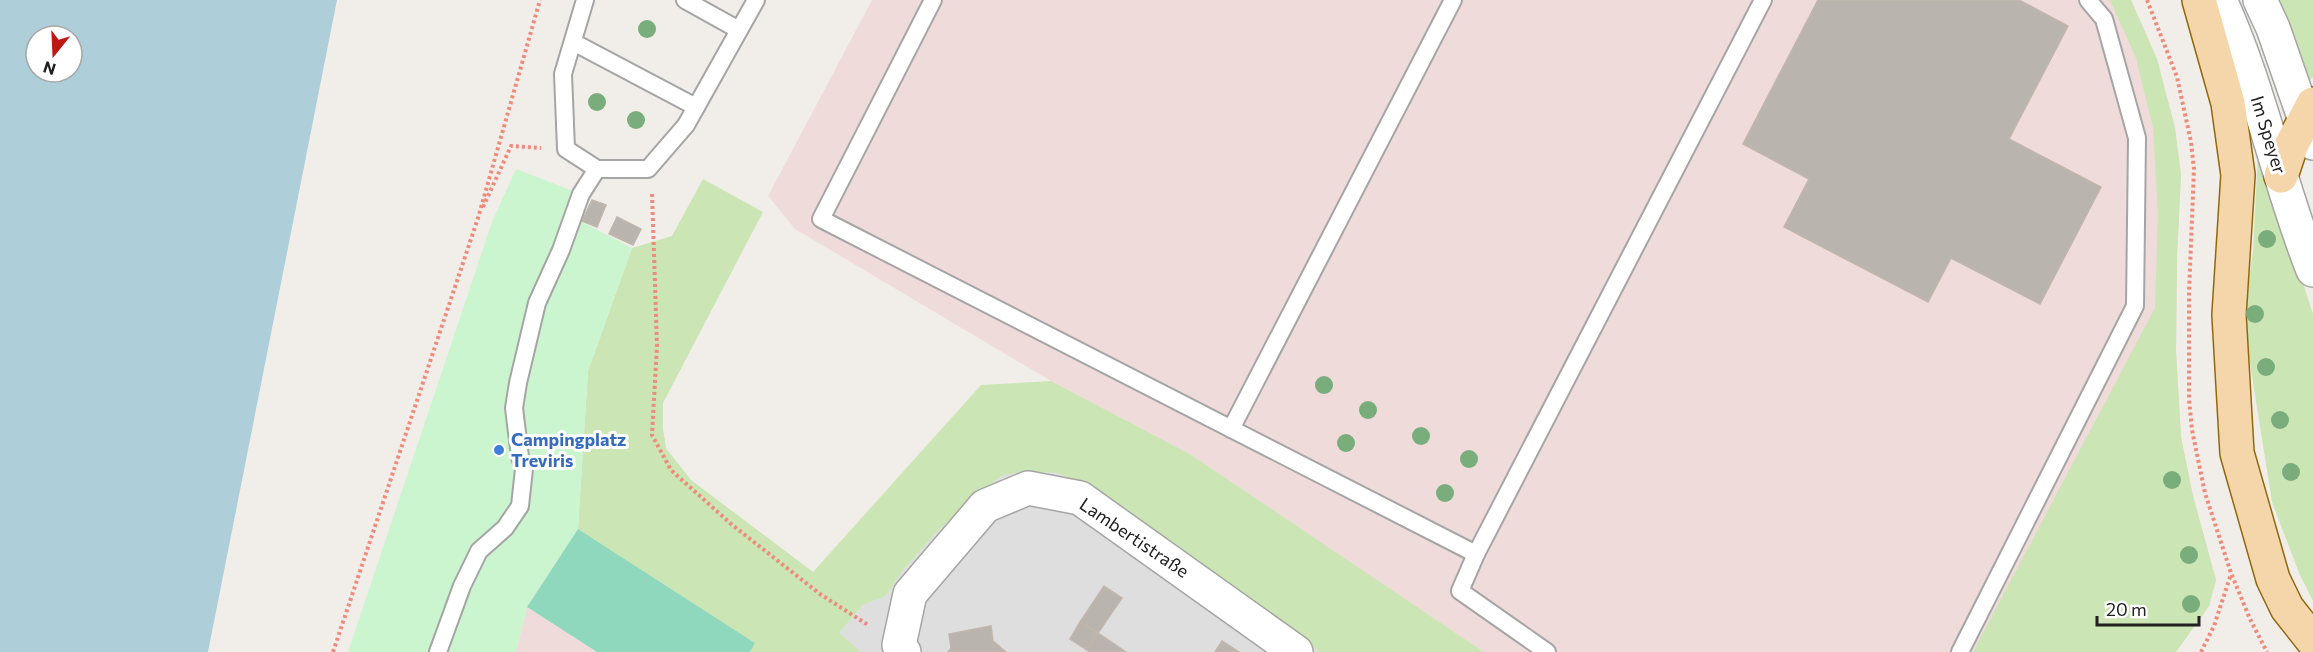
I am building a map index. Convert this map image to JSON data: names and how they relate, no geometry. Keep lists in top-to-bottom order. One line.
{"streets":{"street":["Im Speyer","Lambertistraße"]},"places":["Campingplatz Treviris"],"scale_bar":"20 m","north":"bottom"}
